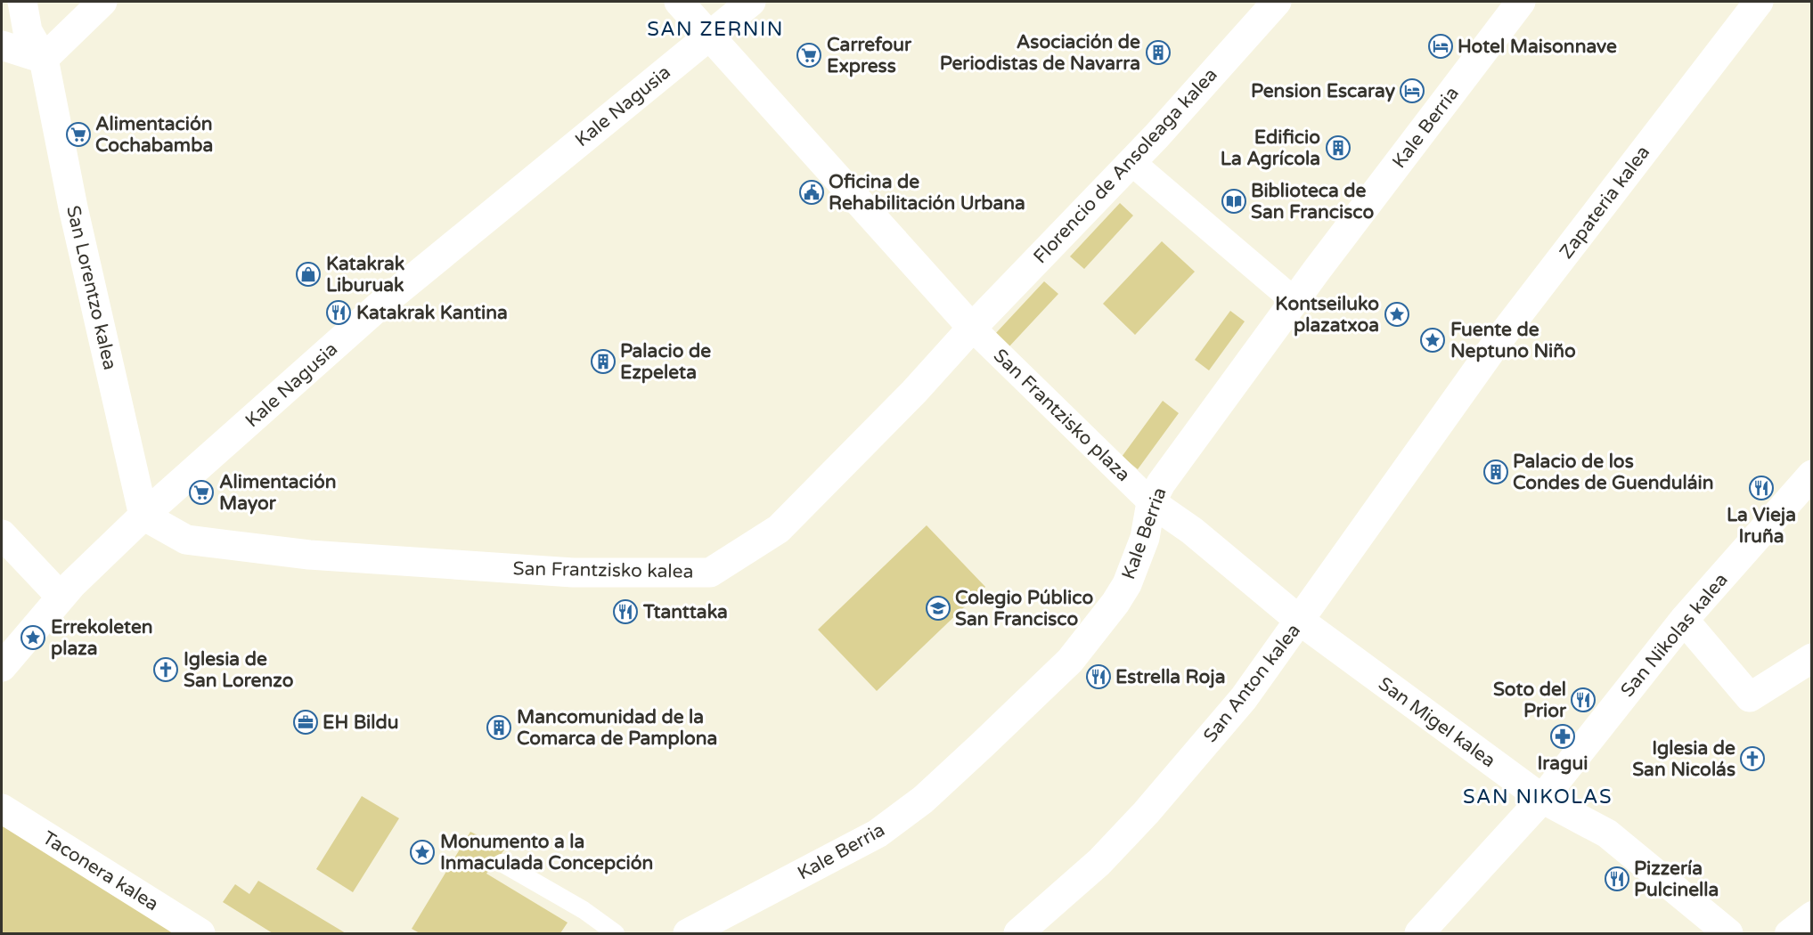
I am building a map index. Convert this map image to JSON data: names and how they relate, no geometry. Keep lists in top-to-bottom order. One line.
{"streets":{"street":["Kale Nagusia","Kale Berria","Florencio de Ansoleaga kalea","Zapateria kalea","San Lorentzo kalea","San Frantzisko plaza","San Frantzisko kalea","San Nikolas kalea","San Anton kalea","San Migel kalea","Taconera kalea"]},"crossings":[["Kale Nagusia","San Lorentzo kalea"],["Kale Nagusia","San Frantzisko kalea"],["Kale Berria","San Frantzisko plaza"],["Kale Berria","San Migel kalea"],["Florencio de Ansoleaga kalea","San Frantzisko plaza"],["Florencio de Ansoleaga kalea","San Frantzisko kalea"],["Zapateria kalea","San Anton kalea"],["San Lorentzo kalea","San Frantzisko kalea"],["San Frantzisko plaza","San Frantzisko kalea"],["San Frantzisko plaza","San Migel kalea"],["San Nikolas kalea","San Migel kalea"],["San Anton kalea","San Migel kalea"]],"districts":["SAN ZERNIN","SAN NIKOLAS"],"places":{"hotel":["Hotel Maisonnave","Pension Escaray"],"building":["Asociación de Periodistas de Navarra","Edificio La Agrícola","Palacio de Ezpeleta","Palacio de los Condes de Guenduláin","Mancomunidad de la Comarca de Pamplona"],"supermarket":["Carrefour Express","Alimentación Cochabamba","Alimentación Mayor"],"public building":["Oficina de Rehabilitación Urbana"],"library":["Biblioteca de San Francisco"],"shop":["Katakrak Liburuak"],"restaurant":["Katakrak Kantina","La Vieja Iruña","Ttanttaka","Estrella Roja","Soto del Prior","Pizzería Pulcinella"],"place":["Kontseiluko plazatxoa","Fuente de Neptuno Niño","Errekoleten plaza","Monumento a la Inmaculada Concepción"],"school or university":["Colegio Público San Francisco"],"church":["Iglesia de San Lorenzo","Iglesia de San Nicolás"],"office":["EH Bildu"],"pharmacy":["Iragui"]}}
